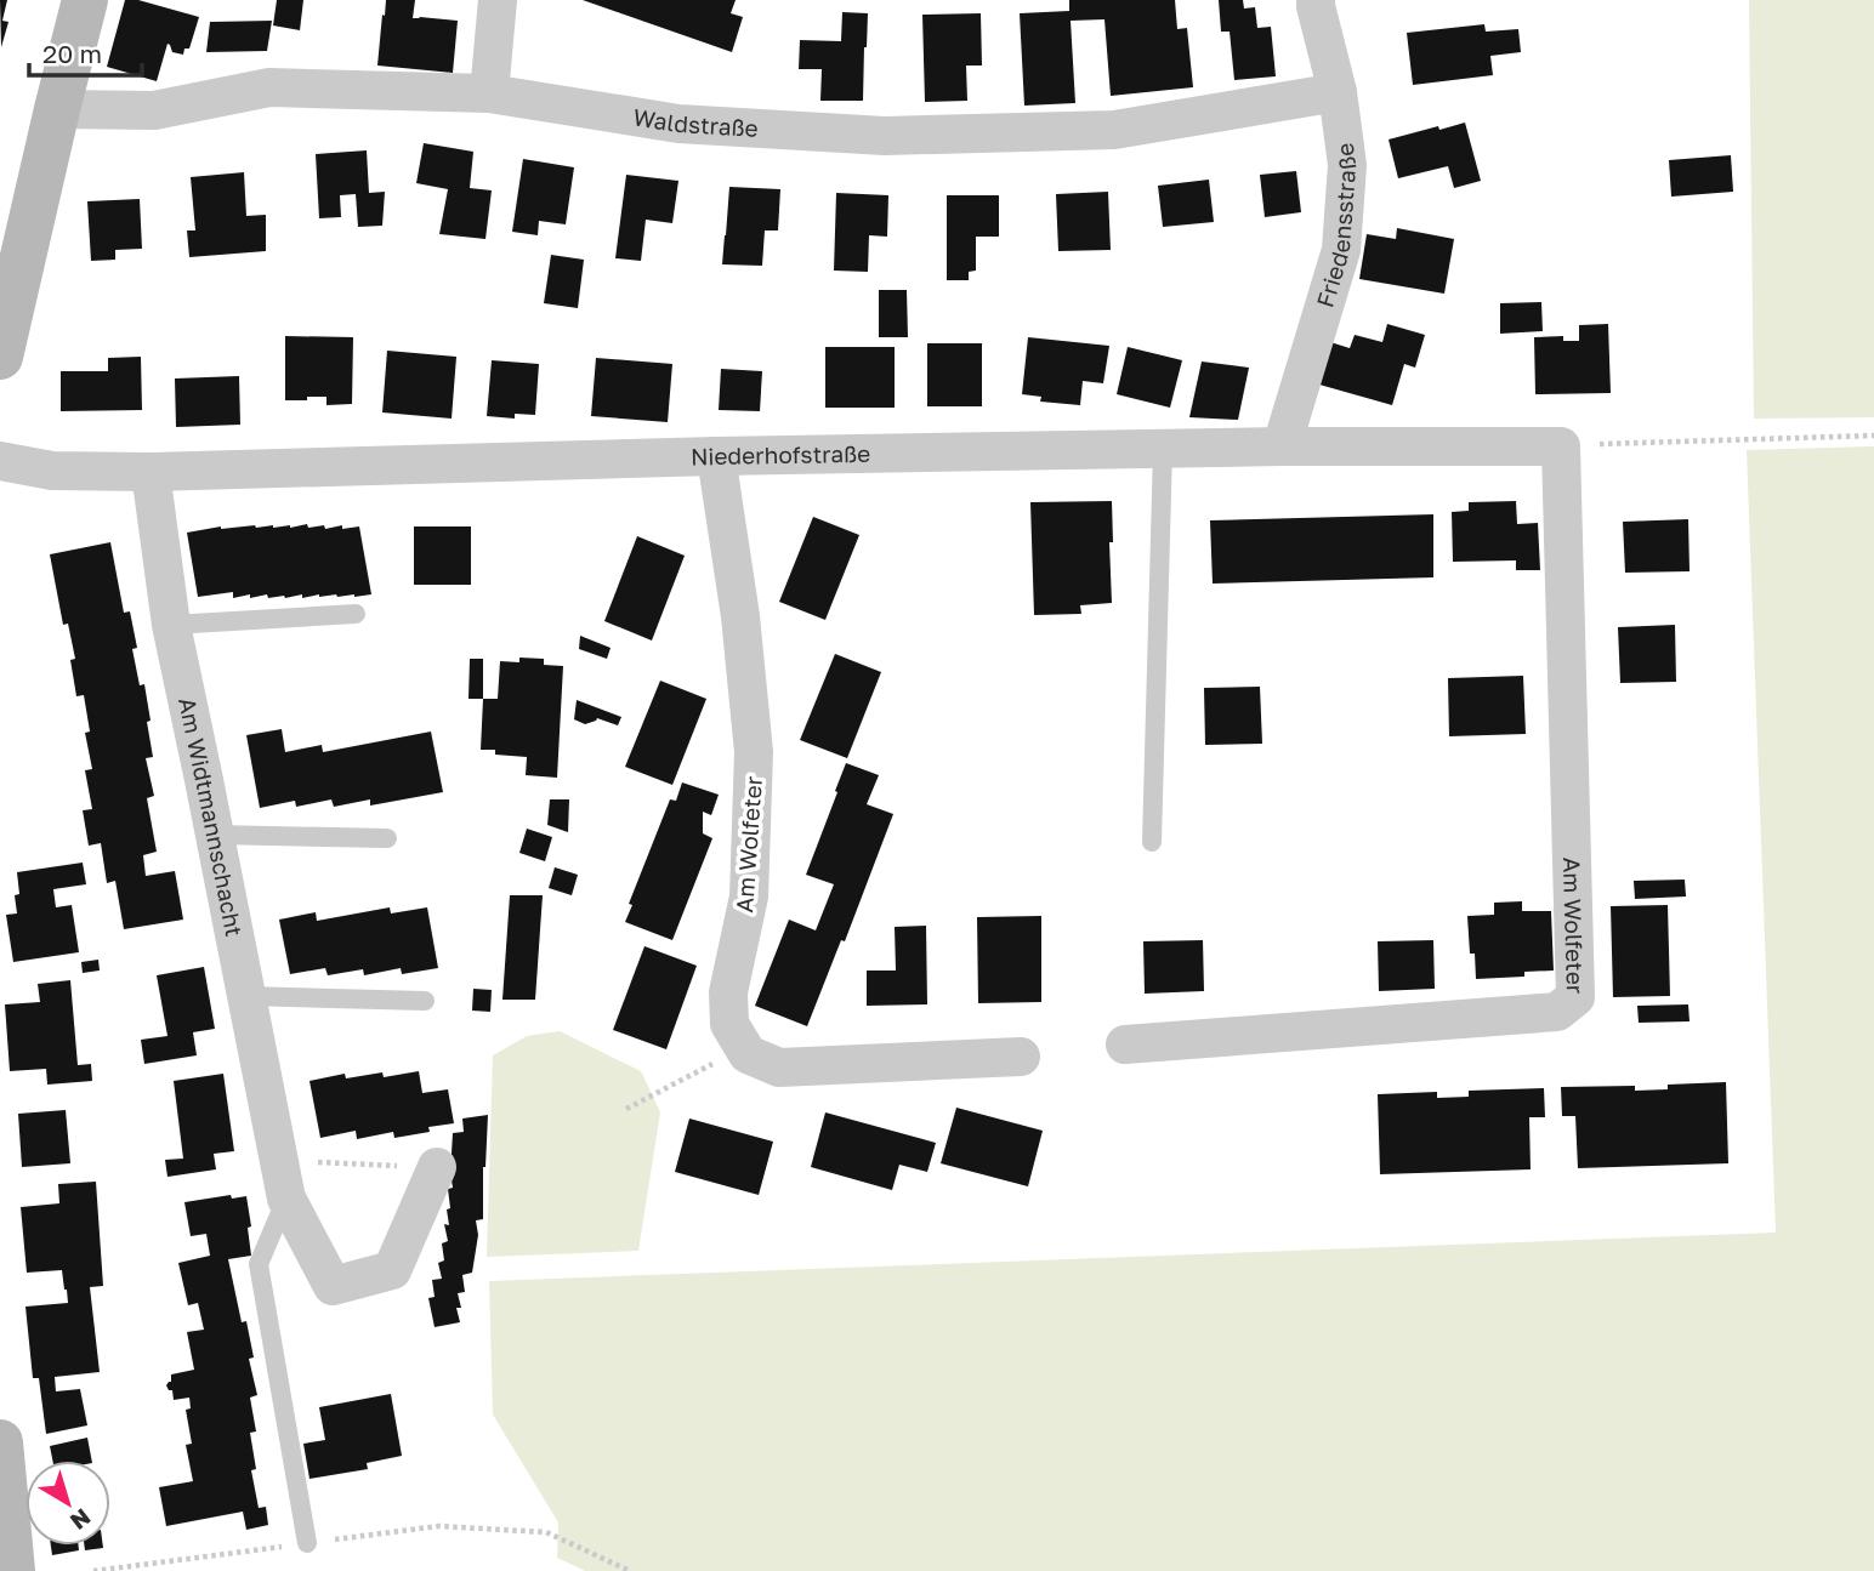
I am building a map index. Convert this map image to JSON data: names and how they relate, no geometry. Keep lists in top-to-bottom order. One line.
{"streets":{"street":["Waldstraße","Friedensstraße","Niederhofstraße","Am Widtmannschacht","Am Wolfeter"]},"crossings":[["Waldstraße","Friedensstraße"],["Friedensstraße","Niederhofstraße"],["Niederhofstraße","Am Widtmannschacht"],["Niederhofstraße","Am Wolfeter"]],"scale_bar":"20 m","north":"bottom right"}
